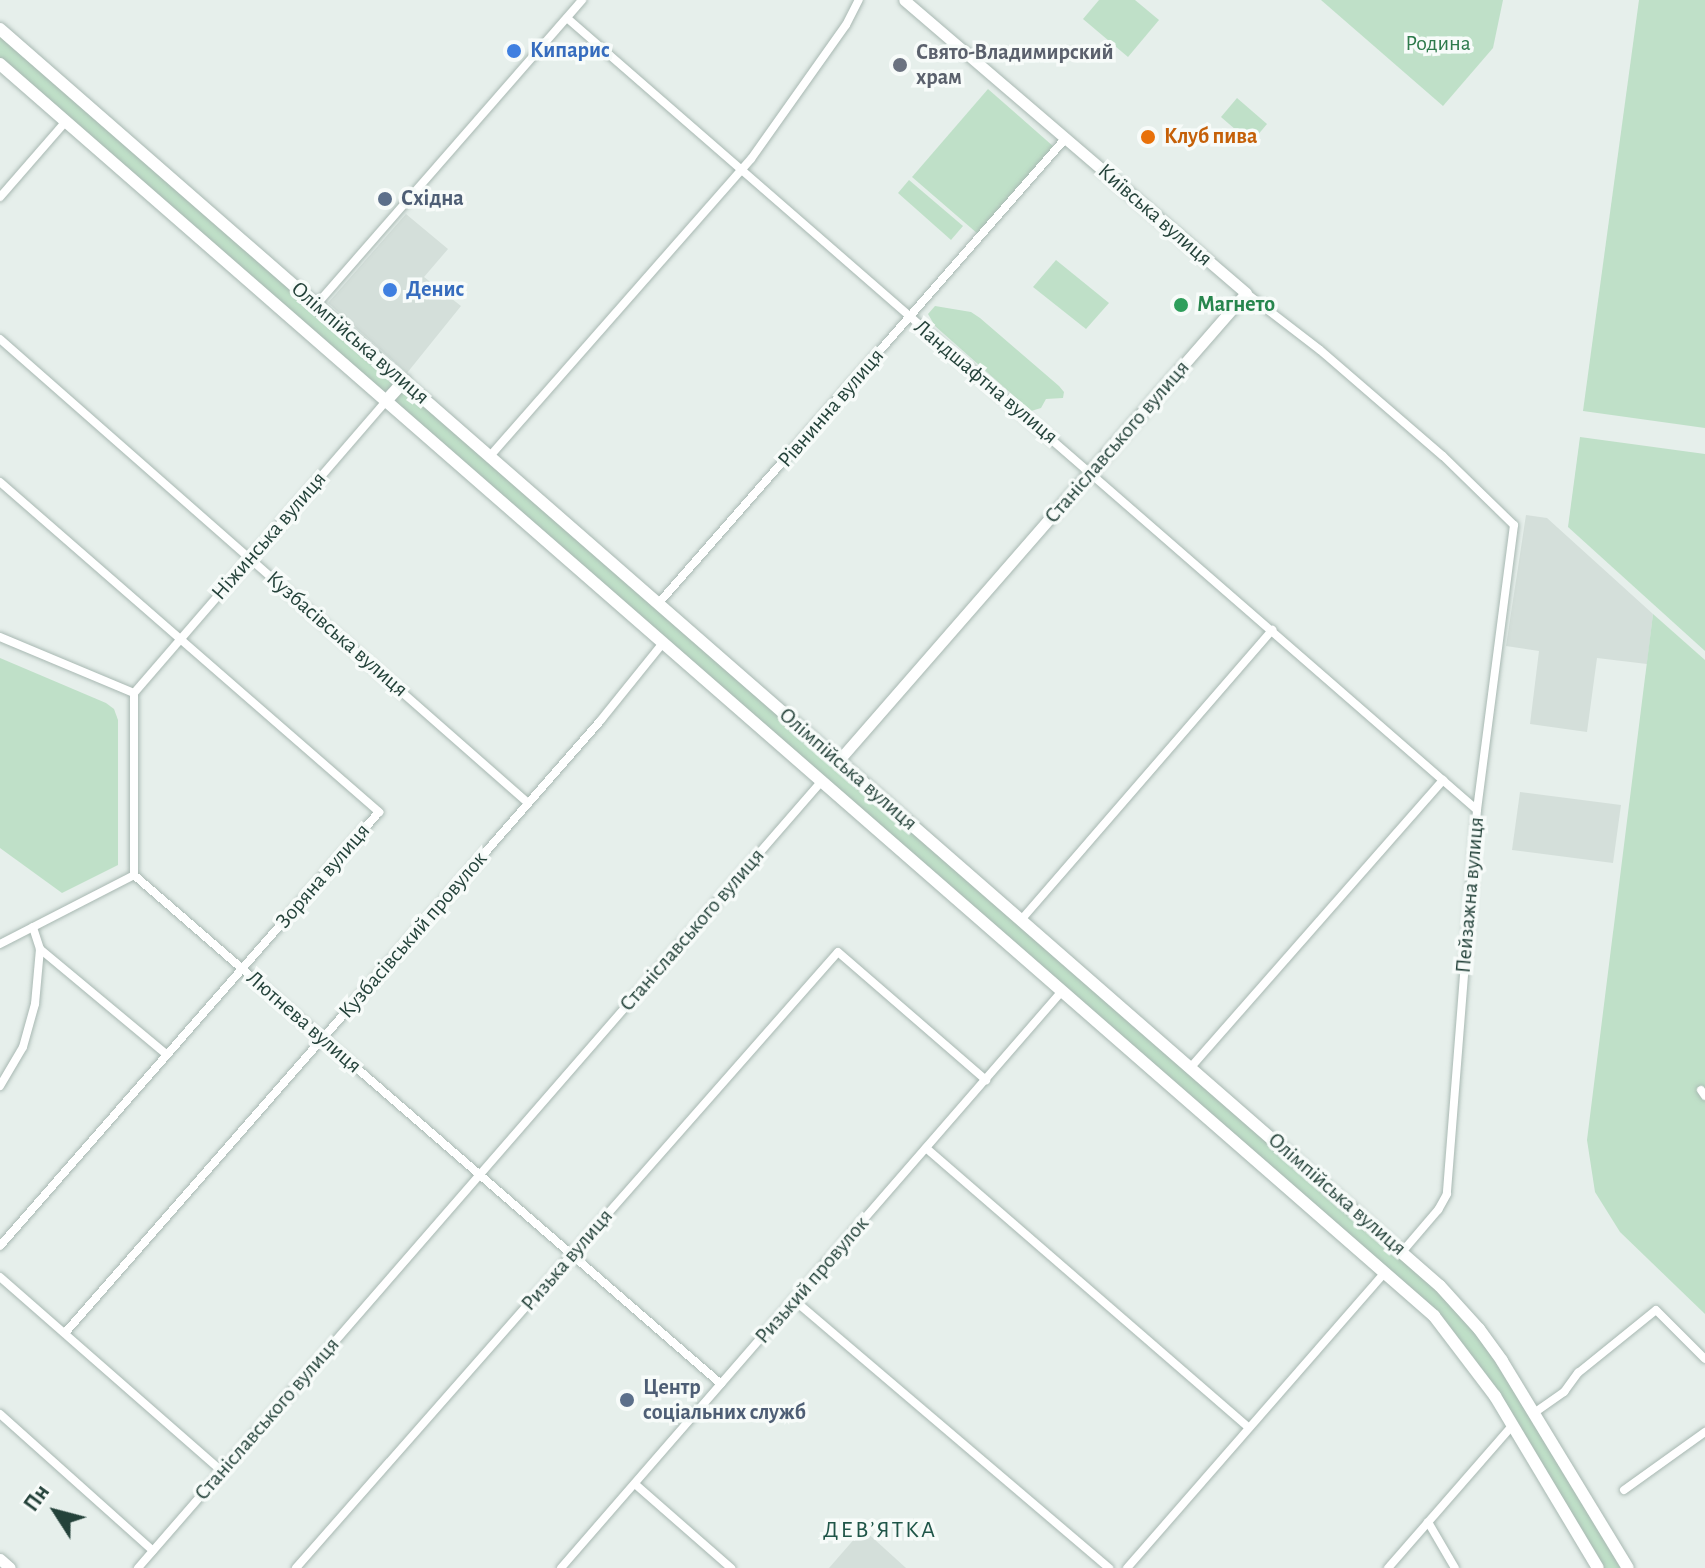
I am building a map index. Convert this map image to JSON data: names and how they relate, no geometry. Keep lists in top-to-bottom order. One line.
{"streets":{"main road":["Олімпійська вулиця","Станіславського вулиця","Ніжинська вулиця"],"street":["Київська вулиця","Ландшафтна вулиця","Рівнинна вулиця","Кузбасівська вулиця","Зоряна вулиця","Пейзажна вулиця","Кузбасівський провулок","Лютнева вулиця","Ризька вулиця","Ризький провулок"]},"crossings":[["Київська вулиця","Рівнинна вулиця"],["Київська вулиця","Станіславського вулиця"],["Київська вулиця","Пейзажна вулиця"],["Олімпійська вулиця","Рівнинна вулиця"],["Олімпійська вулиця","Станіславського вулиця"],["Олімпійська вулиця","Ніжинська вулиця"],["Олімпійська вулиця","Пейзажна вулиця"],["Олімпійська вулиця","Кузбасівський провулок"],["Олімпійська вулиця","Ризький провулок"],["Ландшафтна вулиця","Рівнинна вулиця"],["Ландшафтна вулиця","Станіславського вулиця"],["Ландшафтна вулиця","Пейзажна вулиця"],["Станіславського вулиця","Лютнева вулиця"],["Ніжинська вулиця","Кузбасівська вулиця"],["Ніжинська вулиця","Зоряна вулиця"],["Кузбасівська вулиця","Кузбасівський провулок"],["Зоряна вулиця","Лютнева вулиця"],["Кузбасівський провулок","Лютнева вулиця"],["Лютнева вулиця","Ризька вулиця"],["Лютнева вулиця","Ризький провулок"],["Ризька вулиця","Ризький провулок"]],"districts":["ДЕВ’ЯТКА"],"parks":["Родина"],"places":["Кипарис","Свято-Владимирский храм","Клуб пива","Східна","Денис","Магнето","Центр соціальних служб"],"north":"top left"}
